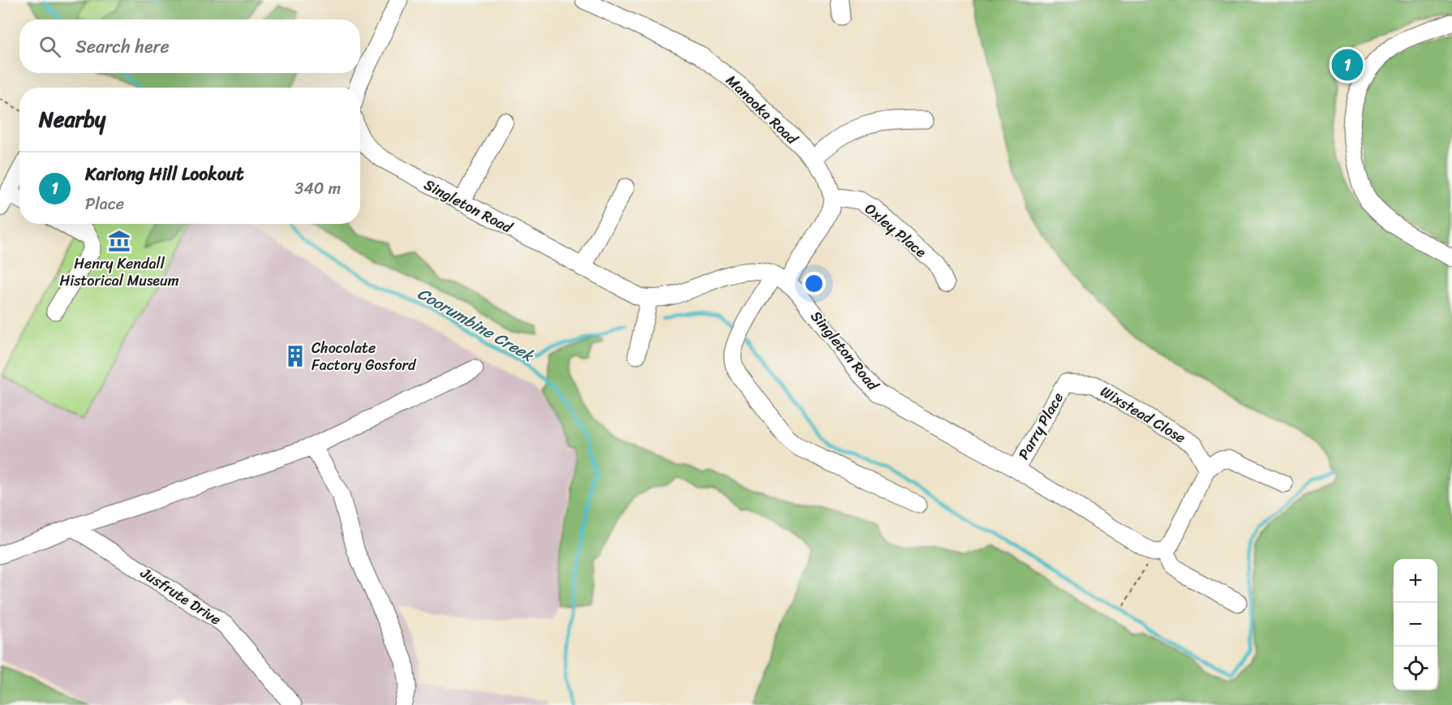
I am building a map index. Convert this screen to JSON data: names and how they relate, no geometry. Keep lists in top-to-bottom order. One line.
{"streets":{"street":["Manooka Road","Singleton Road","Oxley Place","Wixstead Close","Parry Place","Jusfrute Drive"]},"crossings":[["Manooka Road","Oxley Place"],["Singleton Road","Parry Place"],["Wixstead Close","Parry Place"]],"water":["Coorumbine Creek"],"places":{"museum":["Henry Kendall Historical Museum"],"building":["Chocolate Factory Gosford"]},"page":{"search":"Search here","pins":"1","heading":"Nearby","list":[{"mark":"1","name":"Kariong Hill Lookout","note":"Place","value":"340 m"}],"map_buttons":["+","−"]}}
